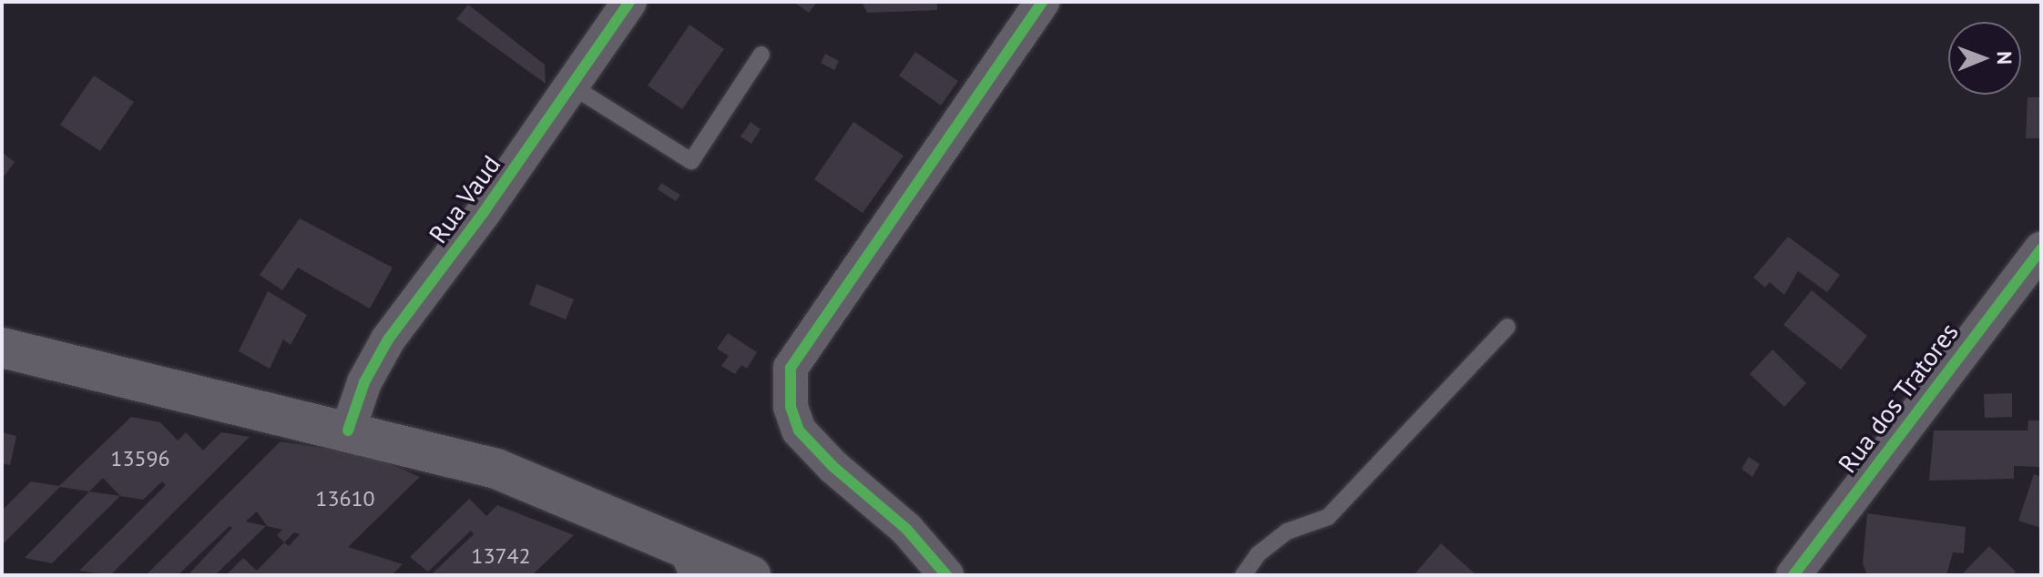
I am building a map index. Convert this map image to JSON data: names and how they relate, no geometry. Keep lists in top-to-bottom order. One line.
{"streets":{"street":["Rua Vaud","Rua dos Tratores"]},"house_numbers":["13596","13610","13742"],"north":"right"}
